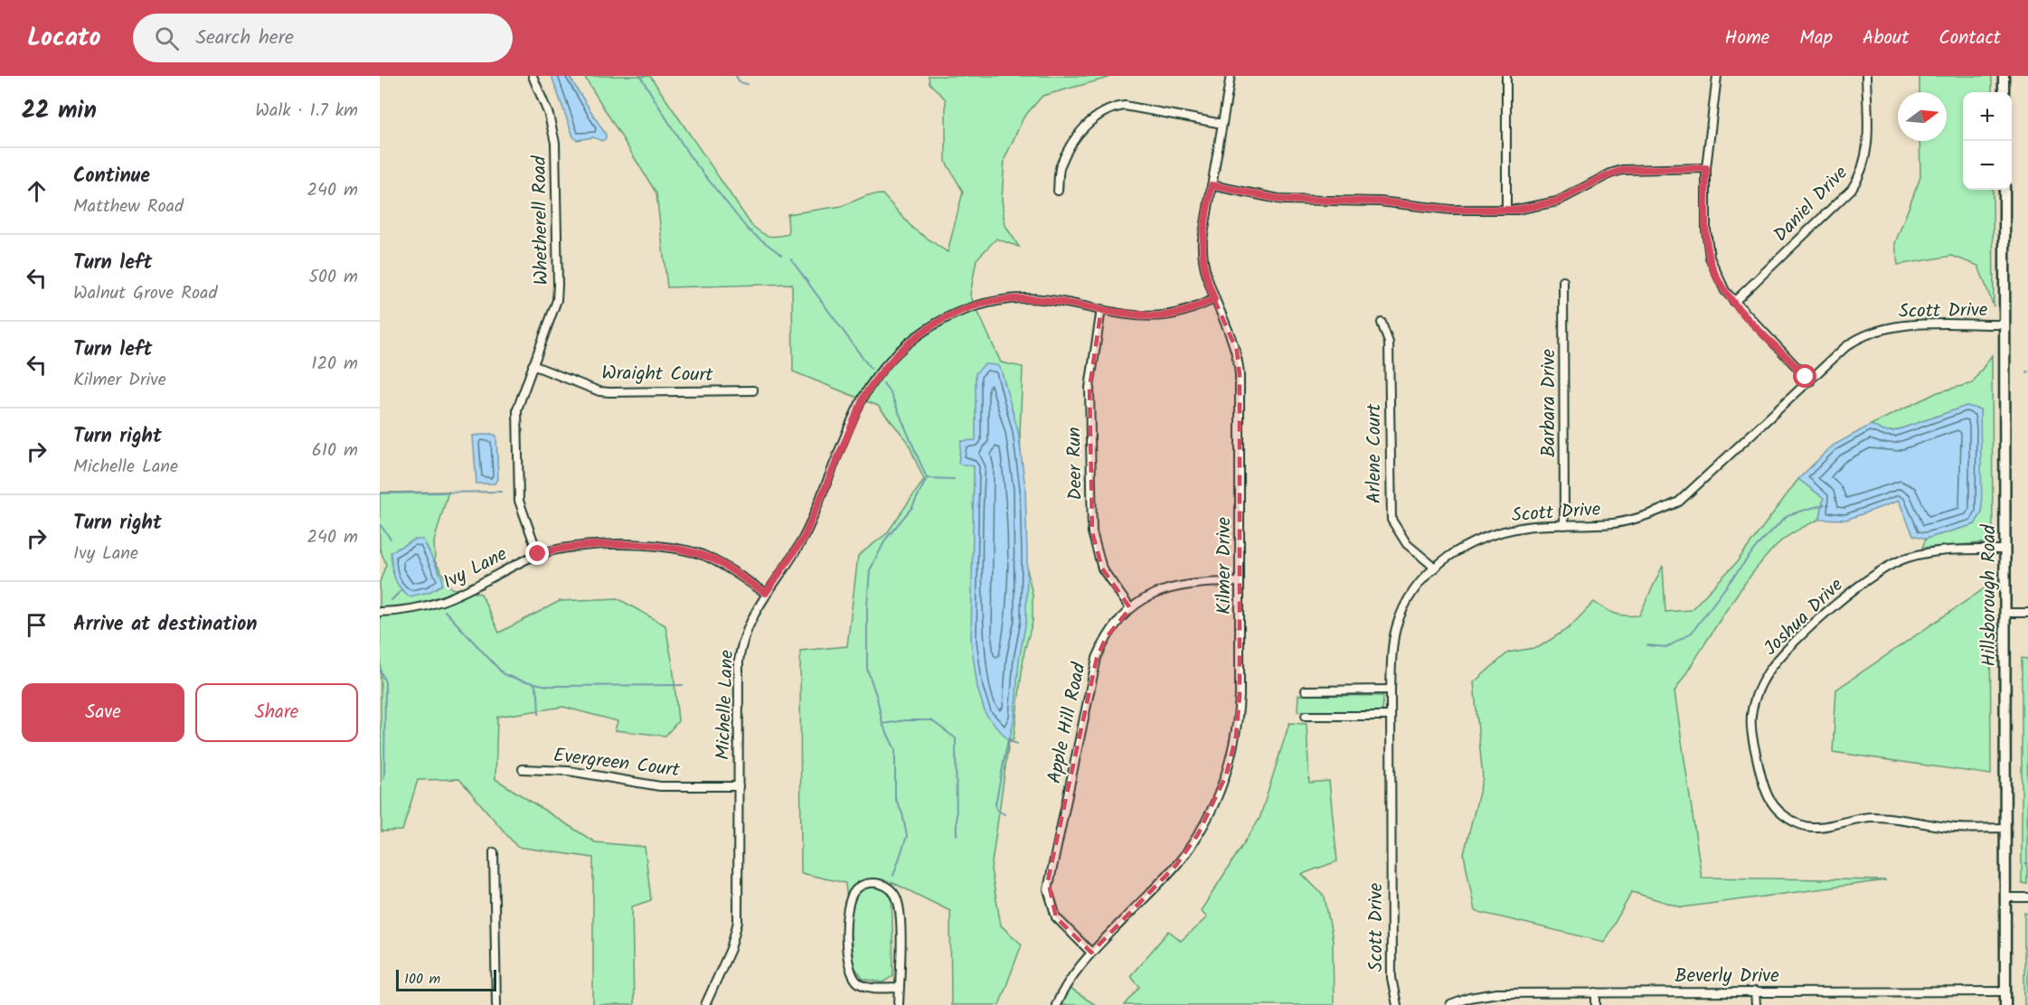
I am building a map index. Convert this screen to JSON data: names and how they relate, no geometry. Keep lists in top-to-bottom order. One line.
{"streets":{"street":["Daniel Drive","Whetherell Road","Scott Drive","Wraight Court","Barbara Drive","Arlene Court","Deer Run","Kilmer Drive","Ivy Lane","Hillsborough Road","Joshua Drive","Michelle Lane","Apple Hill Road","Evergreen Court","Beverly Drive"]},"crossings":[["Whetherell Road","Wraight Court"],["Whetherell Road","Ivy Lane"],["Scott Drive","Barbara Drive"],["Scott Drive","Arlene Court"],["Scott Drive","Hillsborough Road"],["Deer Run","Michelle Lane"],["Deer Run","Apple Hill Road"],["Kilmer Drive","Michelle Lane"],["Kilmer Drive","Apple Hill Road"],["Ivy Lane","Michelle Lane"],["Hillsborough Road","Joshua Drive"],["Hillsborough Road","Beverly Drive"],["Michelle Lane","Evergreen Court"]],"scale_bar":"100 m","north":"right","page":{"header":"Locato","search":"Search here","nav":["Home","Map","About","Contact"],"heading":["22 min","Walk · 1.7 km"],"map_buttons":["+","−"],"list":[["Continue","Matthew Road","240 m"],["Turn left","Walnut Grove Road","500 m"],["Turn left","Kilmer Drive","120 m"],["Turn right","Michelle Lane","610 m"],["Turn right","Ivy Lane","240 m"],"Arrive at destination"],"buttons":["Save","Share"],"scale":"100 m"}}
